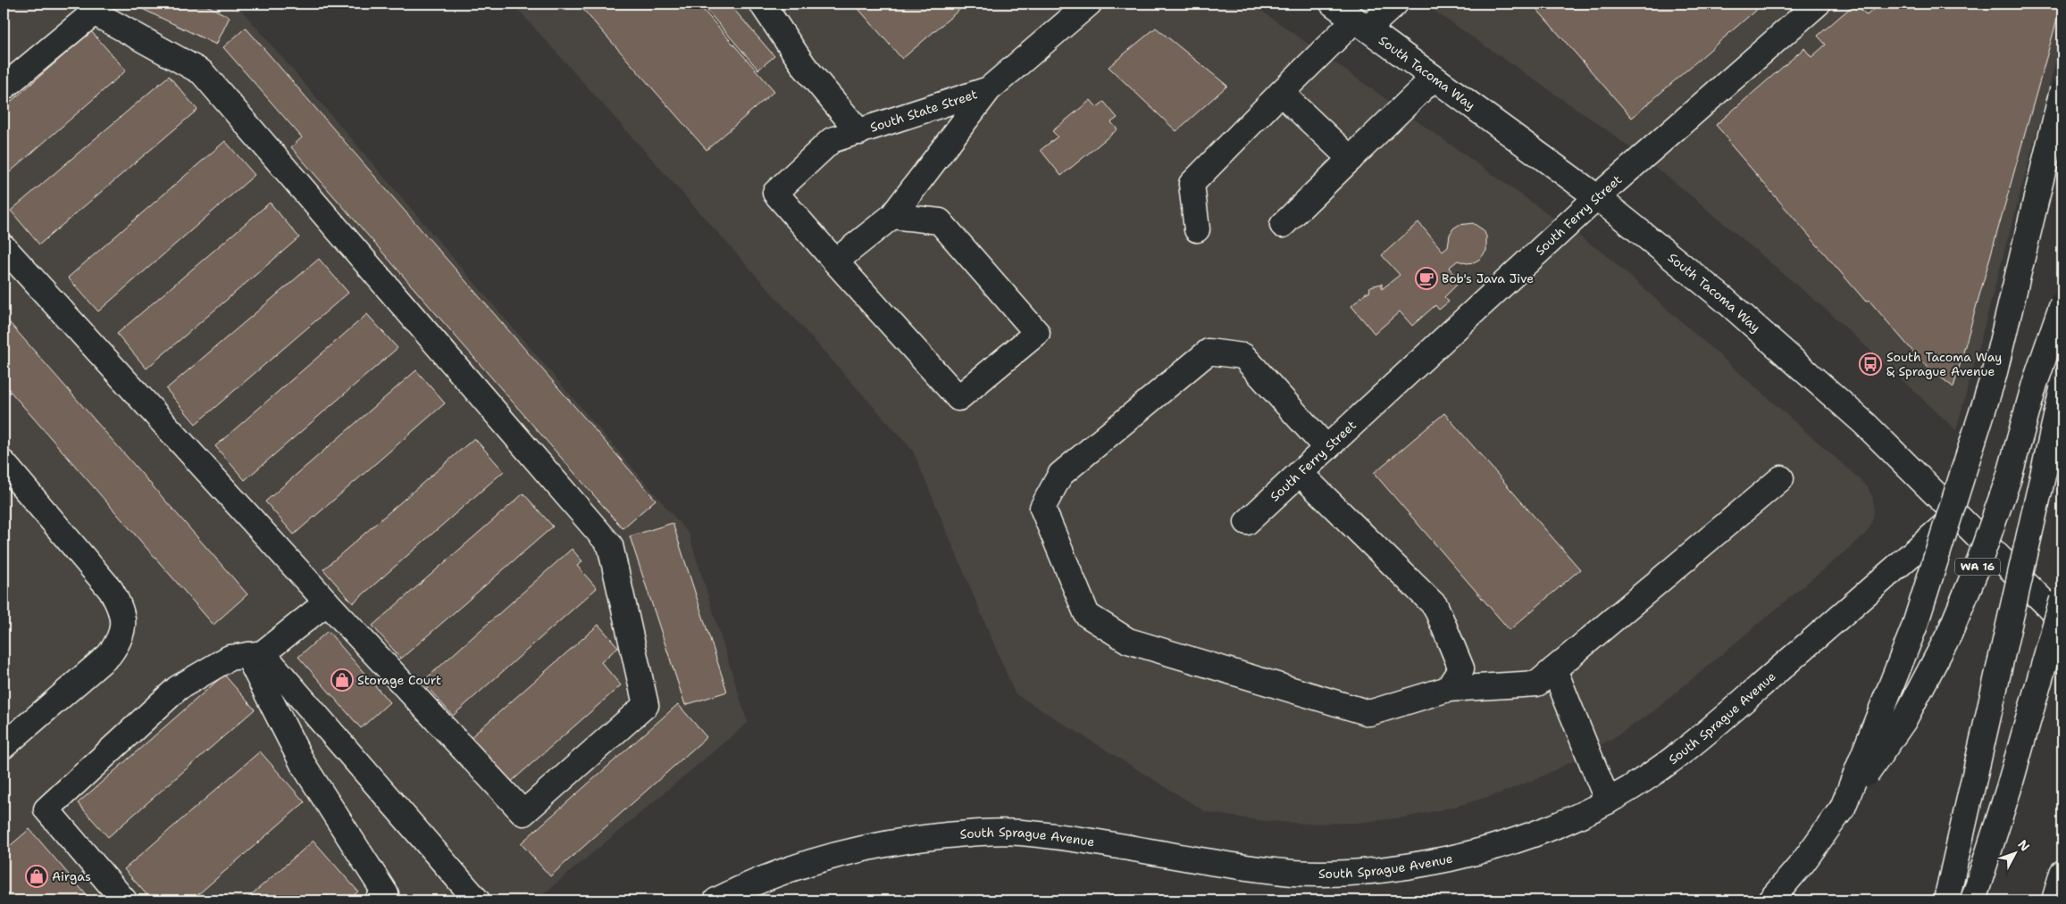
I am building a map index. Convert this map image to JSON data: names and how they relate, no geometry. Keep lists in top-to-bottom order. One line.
{"streets":{"main road":["South Tacoma Way","South State Street","South Ferry Street","WA 16","South Sprague Avenue"]},"crossings":[["South Tacoma Way","South Ferry Street"],["South Tacoma Way","South Sprague Avenue"]],"places":{"cafe":["Bob's Java Jive"],"bus stop":["South Tacoma Way & Sprague Avenue"],"shop":["Storage Court","Airgas"]},"north":"top right"}
